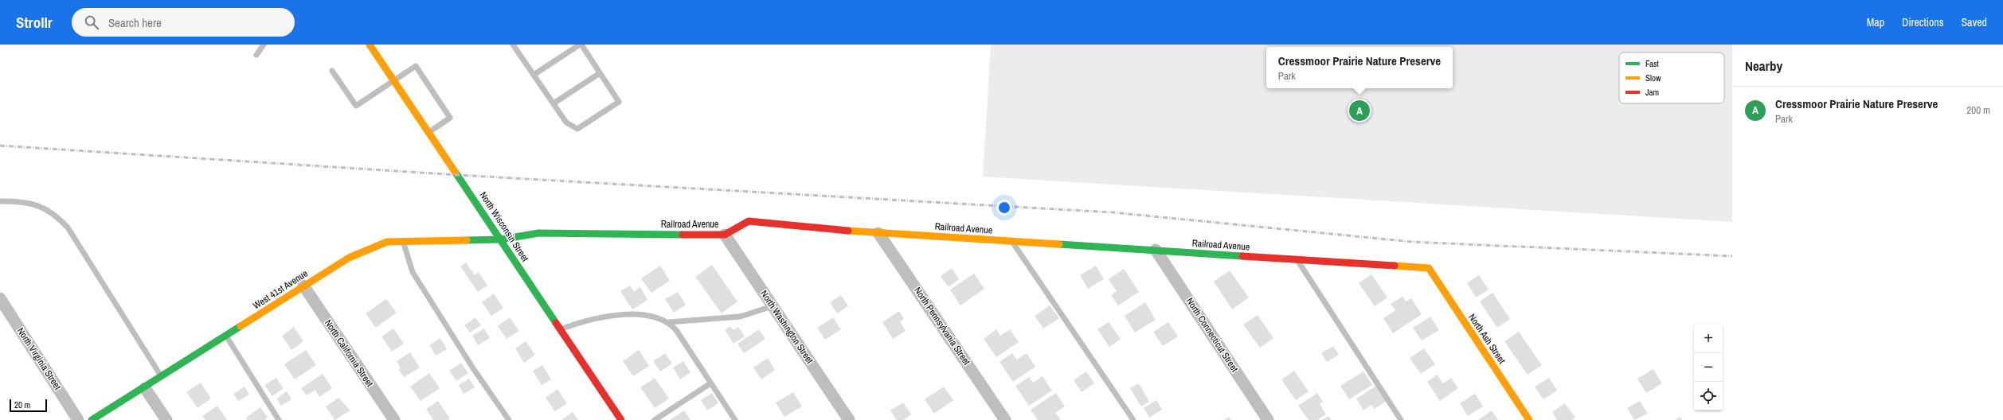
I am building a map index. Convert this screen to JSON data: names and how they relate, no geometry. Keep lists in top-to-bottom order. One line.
{"streets":{"street":["Railroad Avenue","North Wisconsin Street","West 41st Avenue","North Pennsylvania Street","North Washington Street","North Connecticut Street","North Ash Street","North California Street","North Virginia Street"]},"crossings":[["Railroad Avenue","North Wisconsin Street"],["Railroad Avenue","West 41st Avenue"],["Railroad Avenue","North Pennsylvania Street"],["Railroad Avenue","North Washington Street"],["Railroad Avenue","North Connecticut Street"],["Railroad Avenue","North Ash Street"],["North Wisconsin Street","West 41st Avenue"],["West 41st Avenue","North California Street"]],"legend":["Fast","Slow","Jam"],"scale_bar":"20 m","page":{"header":"Strollr","search":"Search here","nav":["Map","Directions","Saved"],"heading":"Nearby","popup":["Cressmoor Prairie Nature Preserve","Park"],"list":[{"mark":"A","name":"Cressmoor Prairie Nature Preserve","note":"Park","value":"200 m"}],"pins":"A","map_buttons":["+","−"],"scale":"20 m"}}
